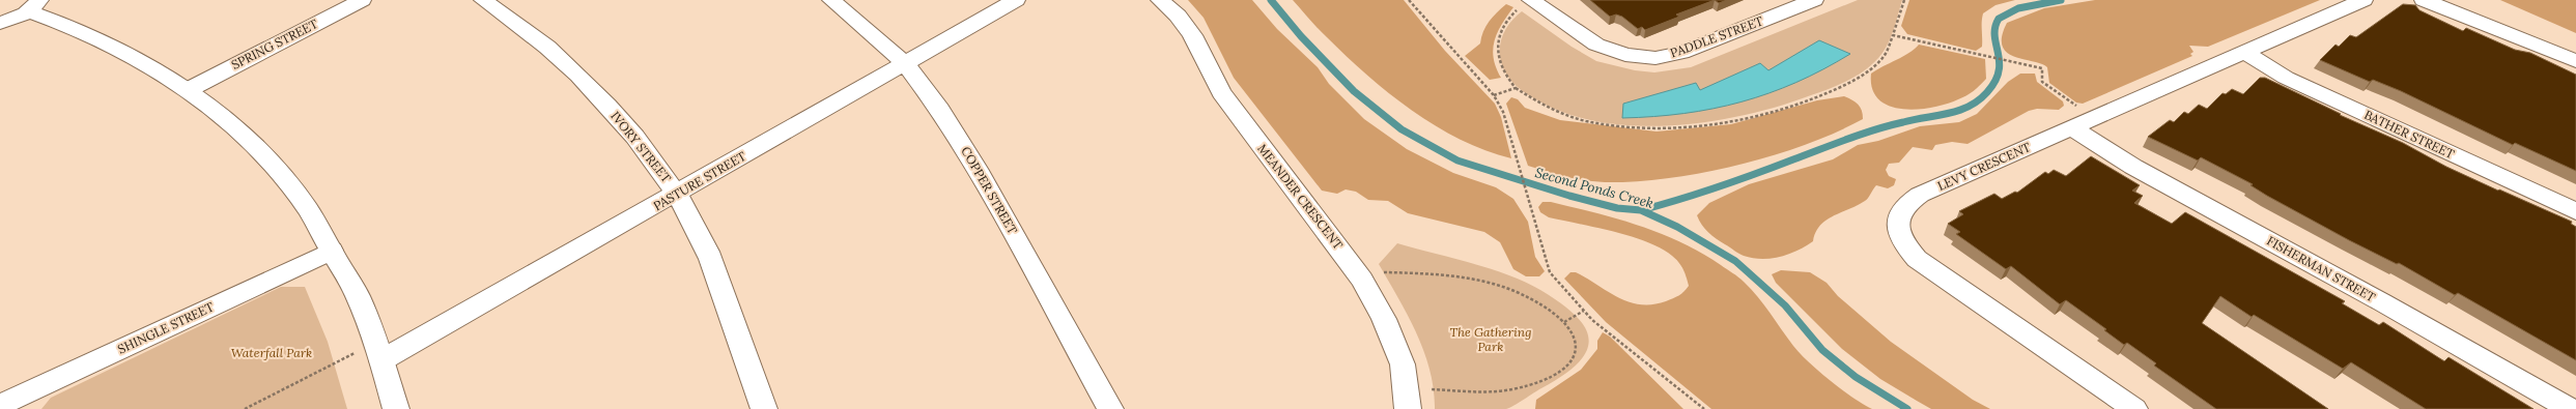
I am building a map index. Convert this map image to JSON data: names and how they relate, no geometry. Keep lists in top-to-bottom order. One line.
{"streets":{"street":["PADDLE STREET","SPRING STREET","BATHER STREET","IVORY STREET","LEVY CRESCENT","PASTURE STREET","COPPER STREET","MEANDER CRESCENT","FISHERMAN STREET","SHINGLE STREET"]},"crossings":[["BATHER STREET","LEVY CRESCENT"],["IVORY STREET","PASTURE STREET"],["LEVY CRESCENT","FISHERMAN STREET"],["PASTURE STREET","COPPER STREET"]],"water":["Second Ponds Creek"],"parks":["The Gathering Park","Waterfall Park"]}
